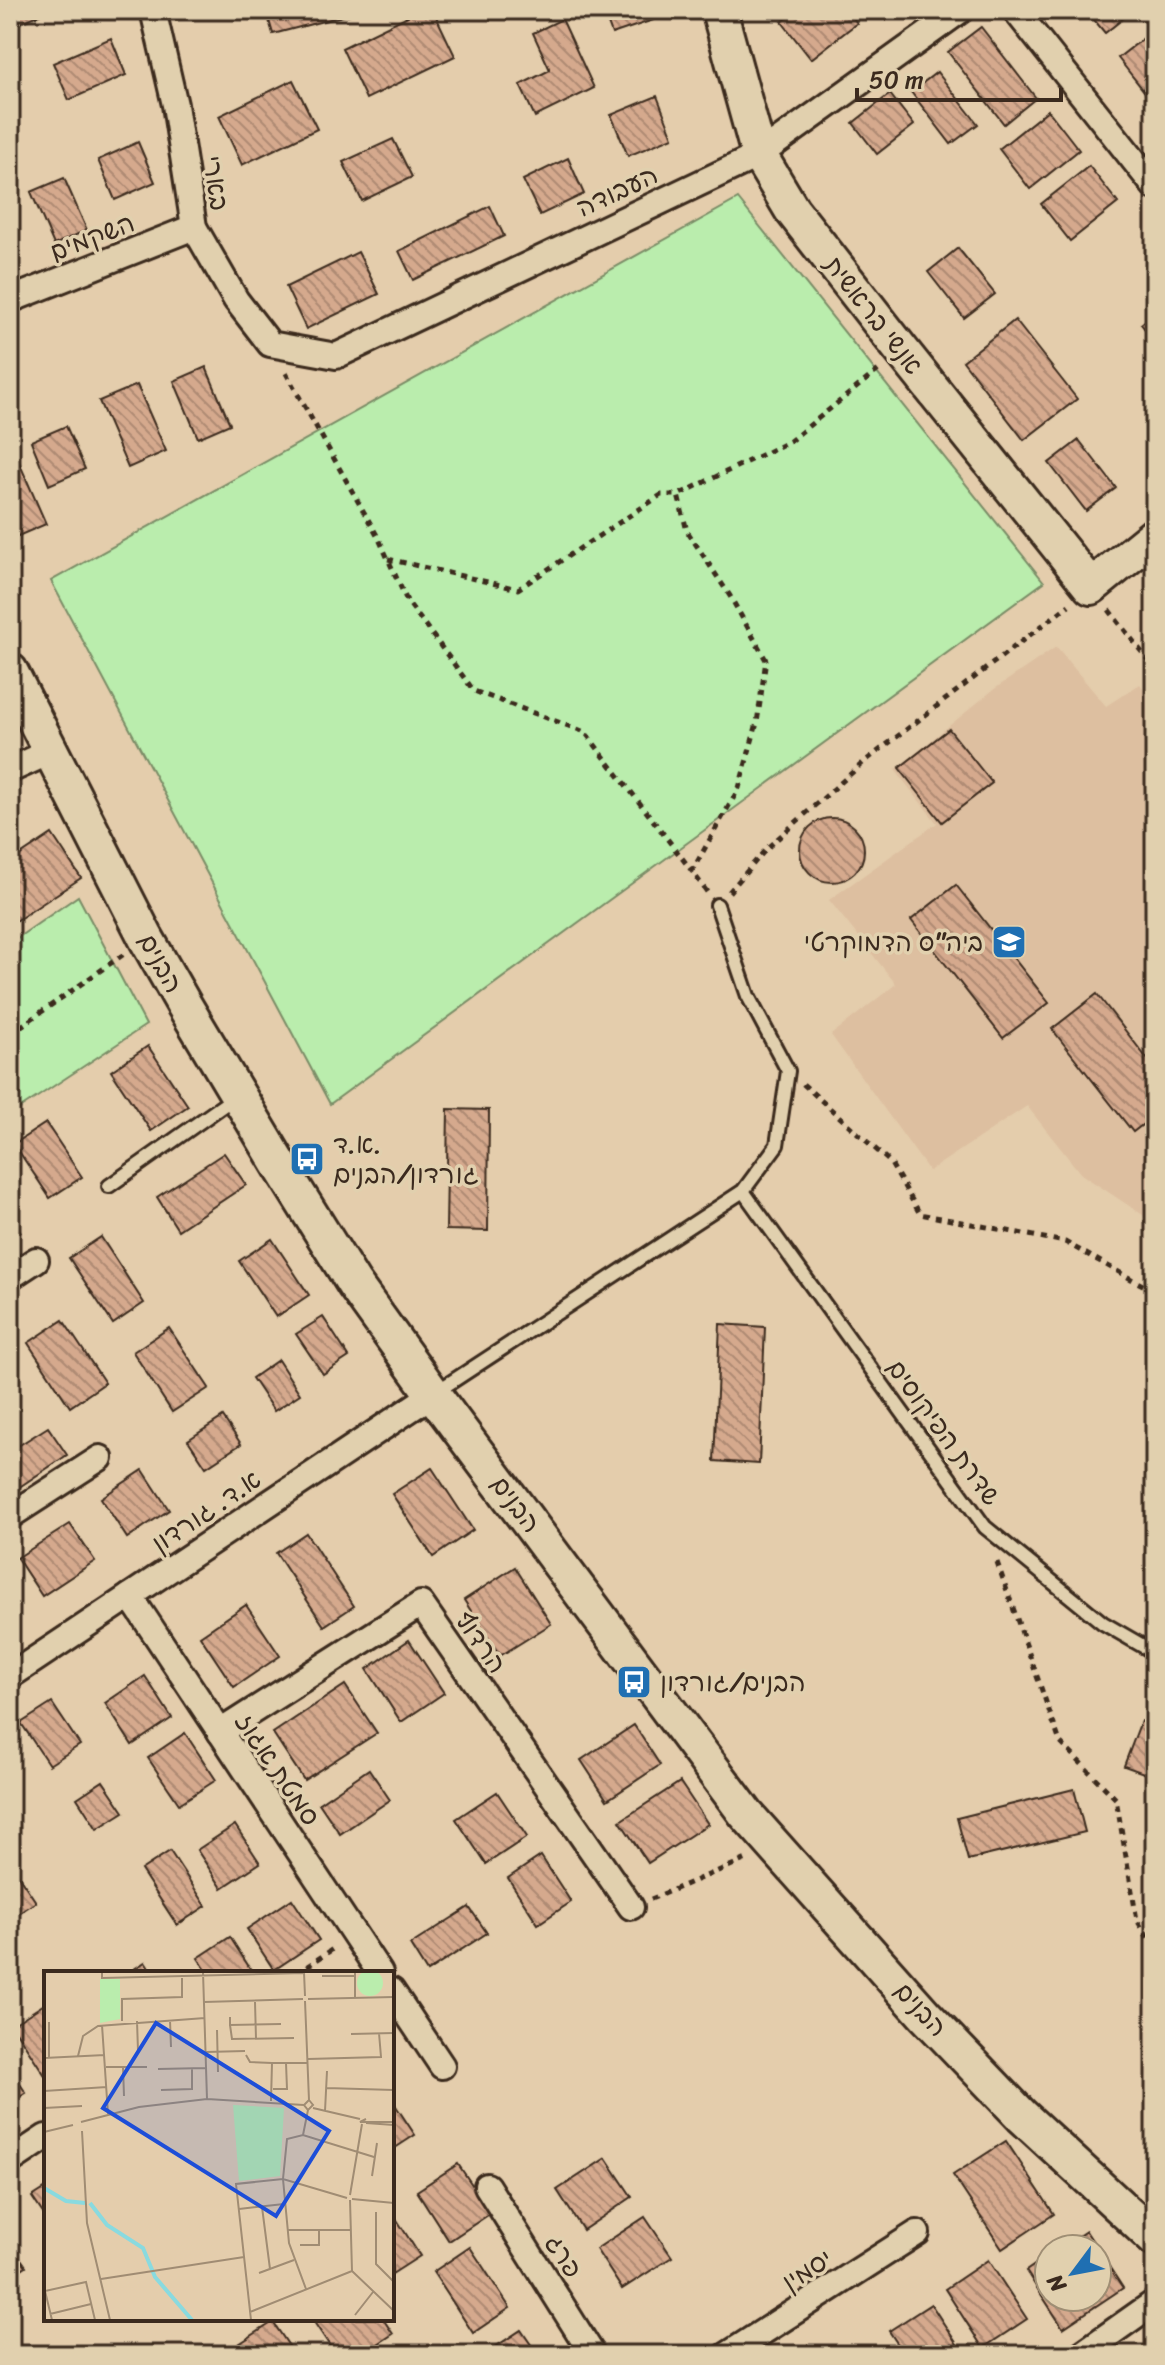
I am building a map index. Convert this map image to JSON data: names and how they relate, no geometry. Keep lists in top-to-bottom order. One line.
{"streets":{"street":["בארי","העבודה","השקמים","אנשי בראשית","הבנים","א.ד. גורדון","הרדוף","סמטת אגוז","פרג","יסמין"],"lane":["שדרת הפיקוסים"]},"crossings":[["בארי","העבודה"],["בארי","השקמים"],["העבודה","אנשי בראשית"],["הבנים","א.ד. גורדון"],["א.ד. גורדון","סמטת אגוז"],["הרדוף","סמטת אגוז"]],"places":{"school or university":["ביה\"ס הדמוקרטי"],"bus stop":["א.ד. גורדון/הבנים","הבנים/גורדון"]},"scale_bar":"50 m","north":"bottom left"}
